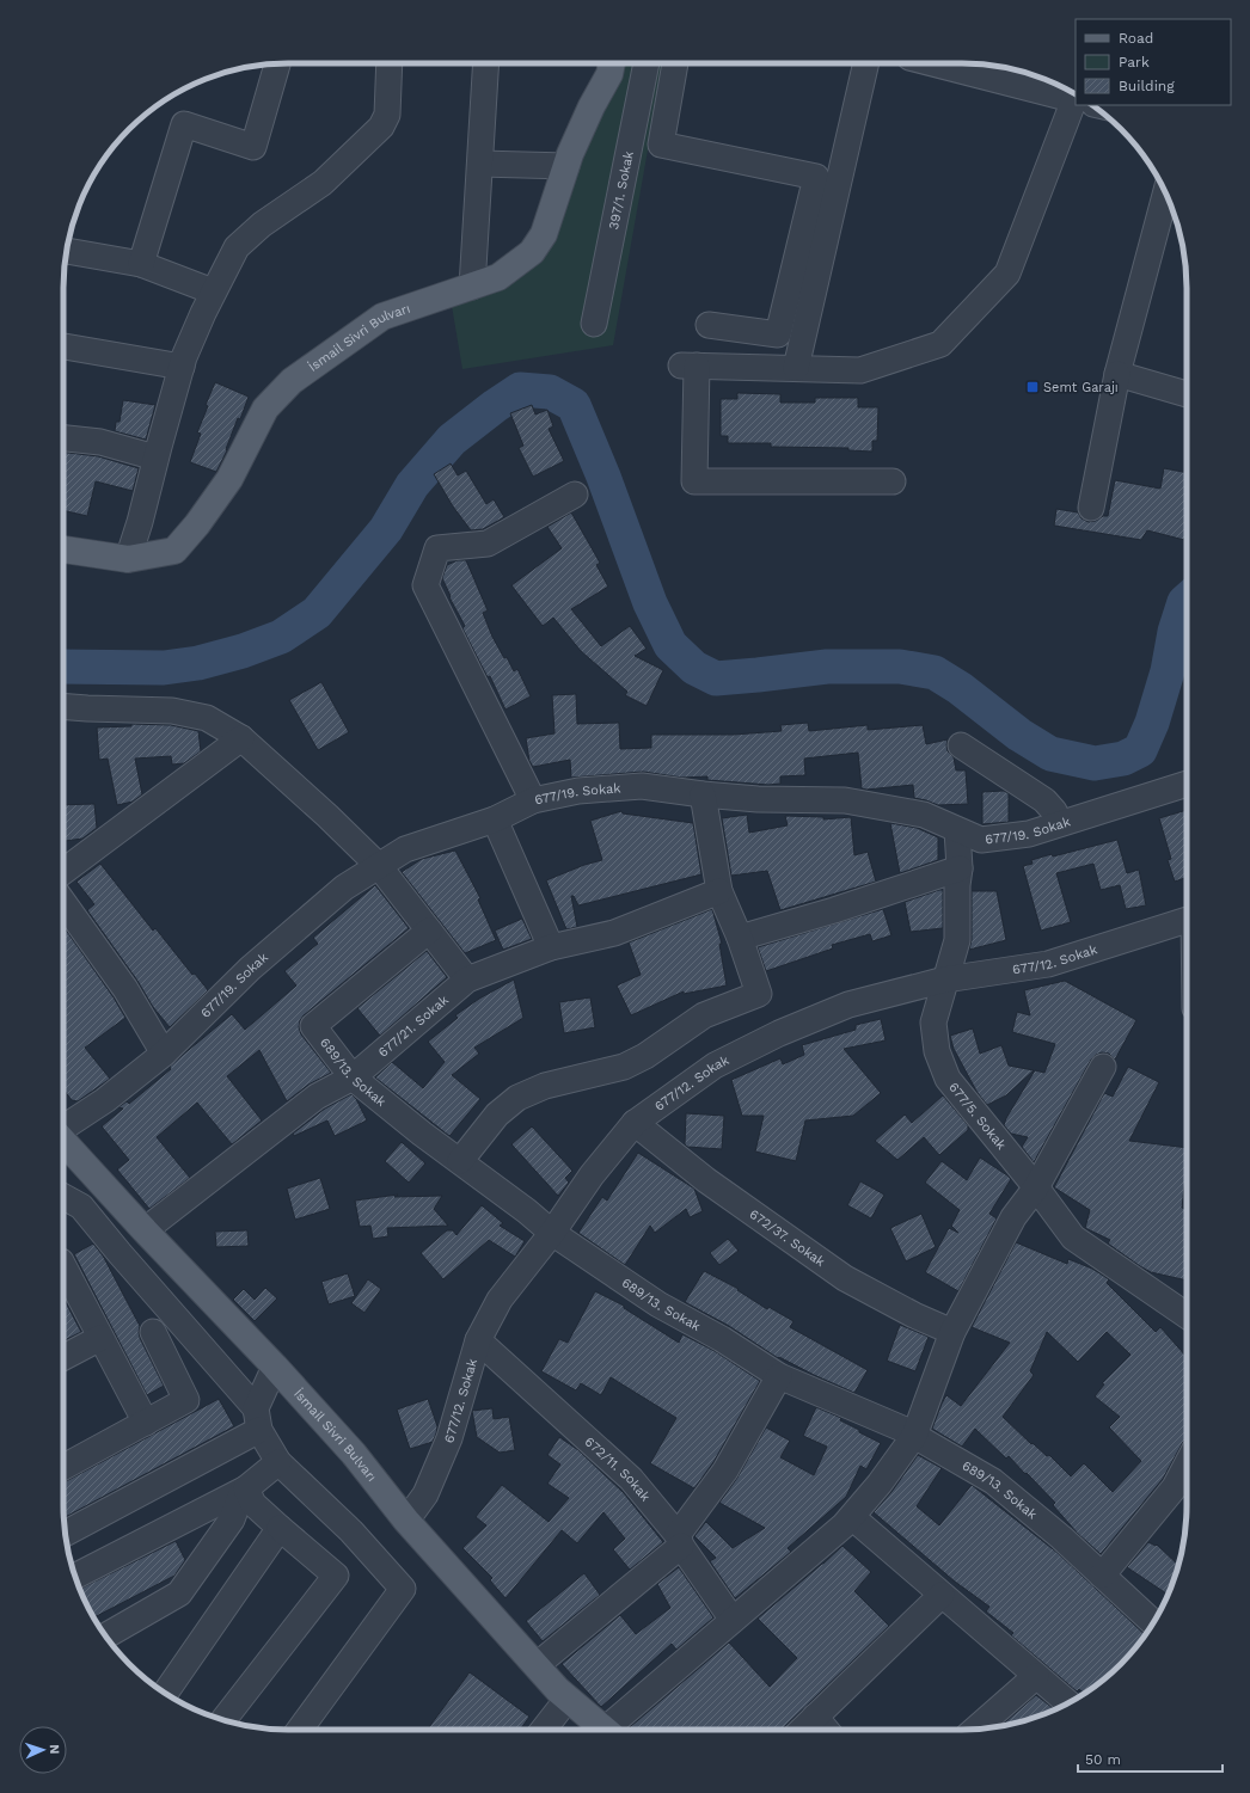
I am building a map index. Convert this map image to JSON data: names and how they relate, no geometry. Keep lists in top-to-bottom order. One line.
{"streets":{"main road":["İsmail Sivri Bulvarı"],"street":["397/1. Sokak","677/19. Sokak","677/12. Sokak","677/21. Sokak","689/13. Sokak","677/5. Sokak","672/37. Sokak","672/11. Sokak"]},"crossings":[["İsmail Sivri Bulvarı","677/12. Sokak"],["İsmail Sivri Bulvarı","677/21. Sokak"],["677/19. Sokak","677/5. Sokak"],["677/12. Sokak","689/13. Sokak"],["677/12. Sokak","677/5. Sokak"],["677/12. Sokak","672/37. Sokak"],["677/12. Sokak","672/11. Sokak"],["677/21. Sokak","689/13. Sokak"]],"places":{"transit":["Semt Garajı"]},"legend":["Road","Park","Building"],"scale_bar":"50 m","north":"right"}
